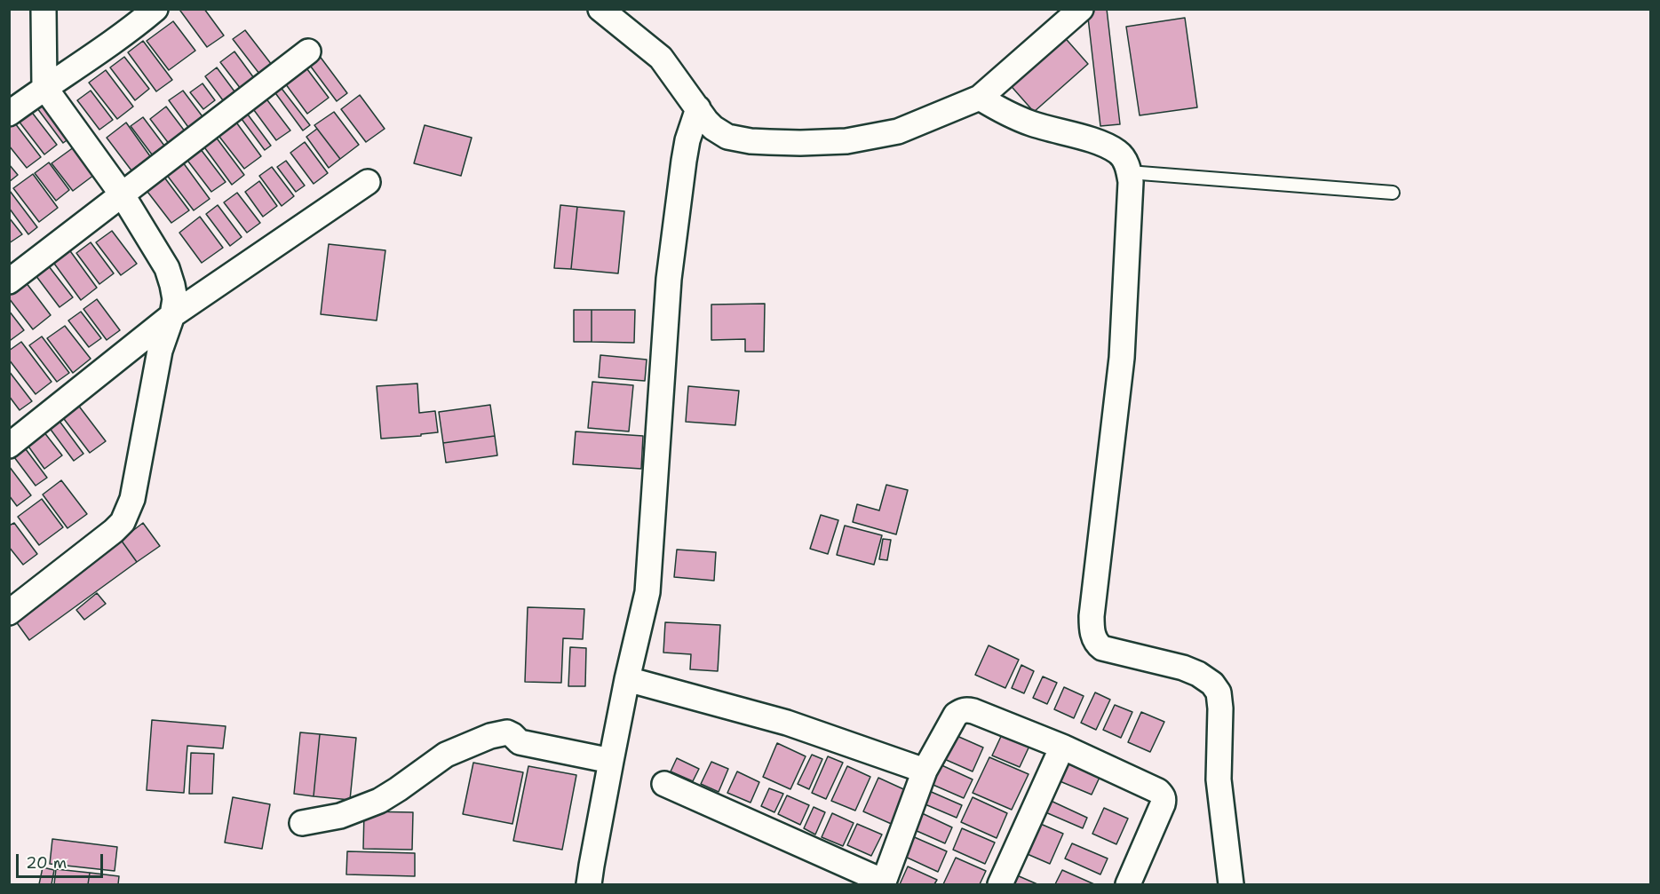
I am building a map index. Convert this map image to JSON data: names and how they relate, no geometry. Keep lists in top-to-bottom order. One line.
{"scale_bar":"20 m"}
